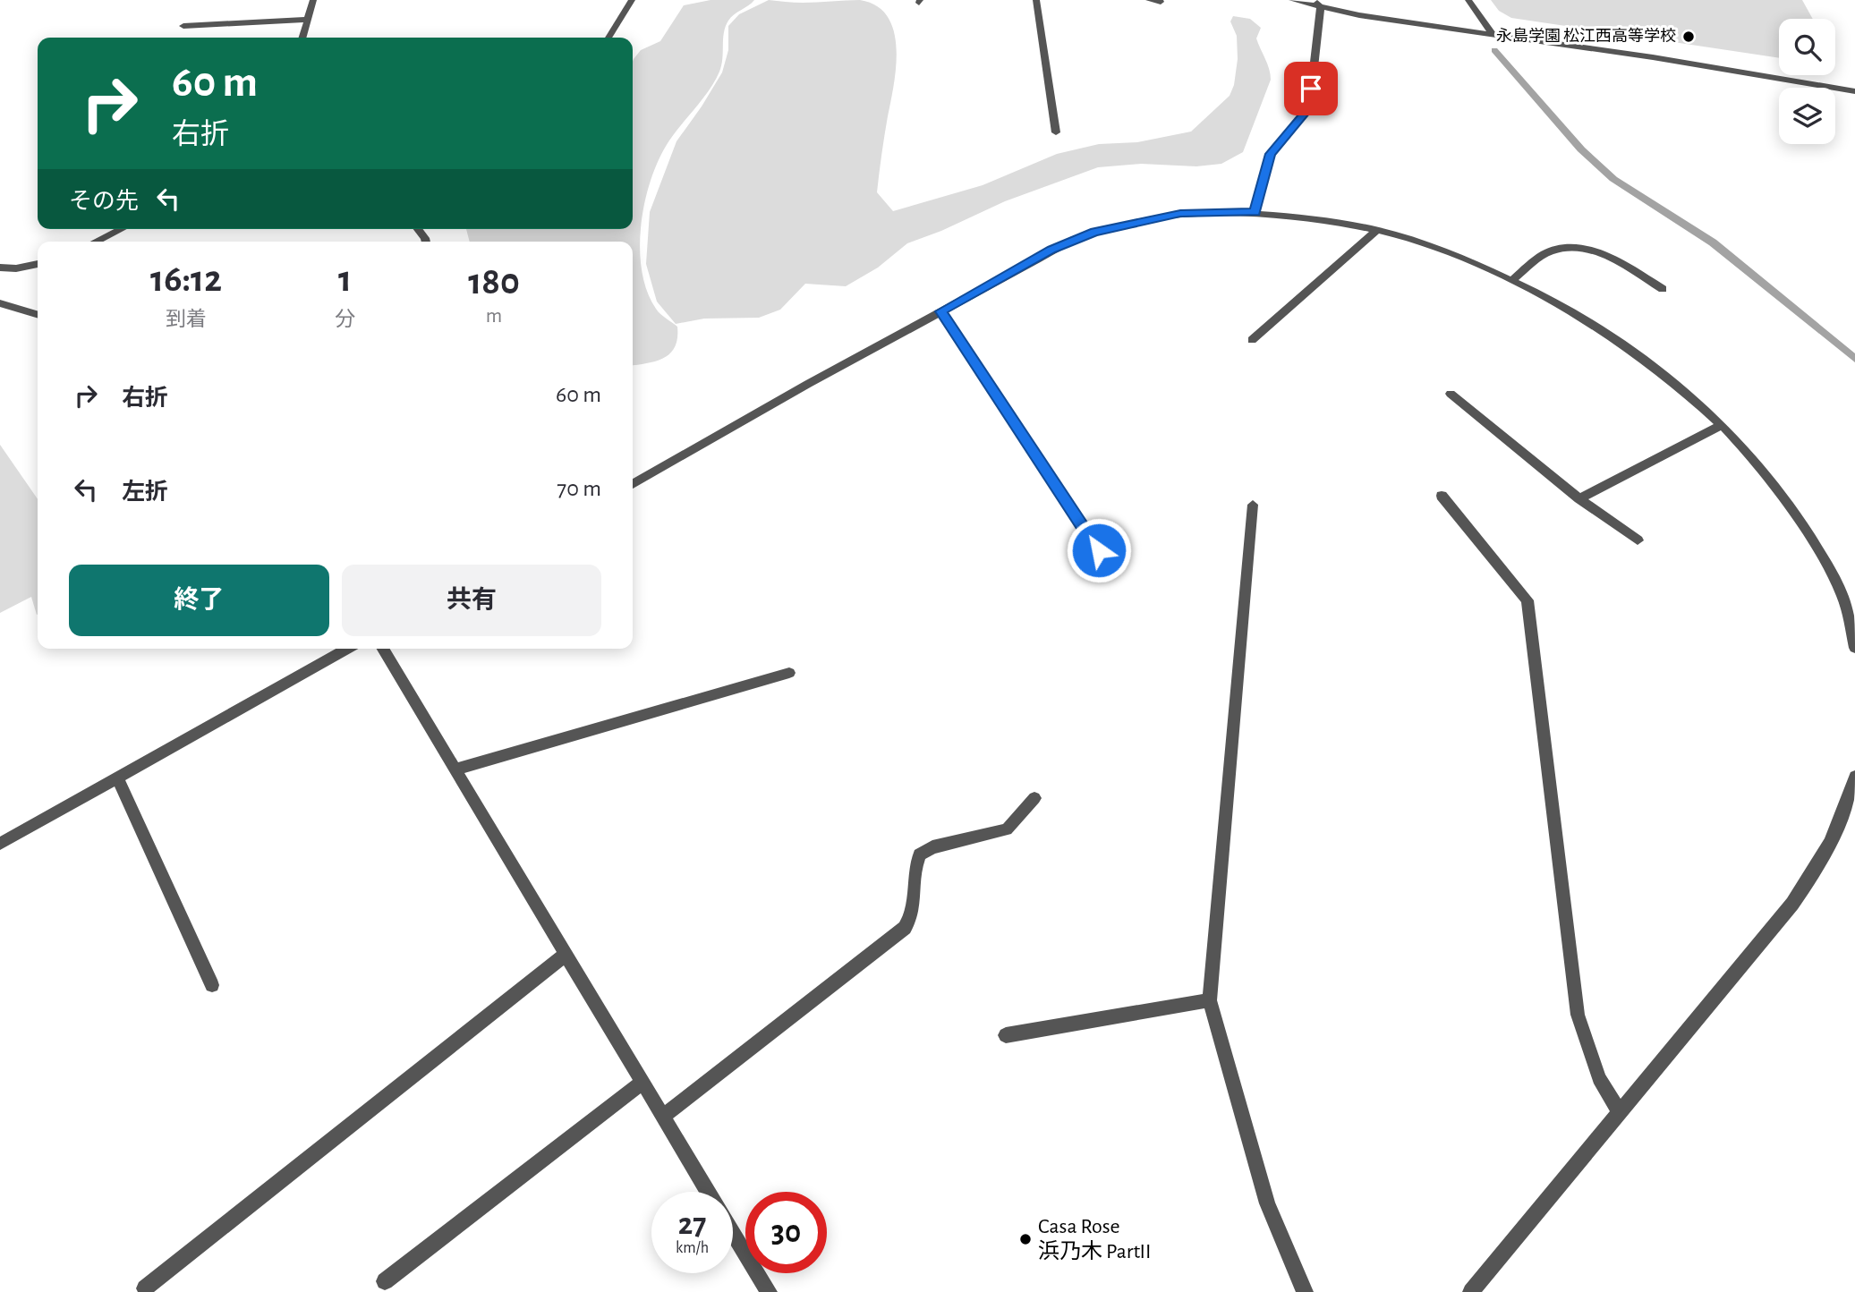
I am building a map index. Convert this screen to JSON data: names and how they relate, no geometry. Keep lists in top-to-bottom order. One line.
{"places":["永島学園 松江西高等学校","Casa Rose 浜乃木 PartII"],"page":{"turn":["60 m","右折"],"then":"その先","eta":["16:12","到着","1","分","180","m"],"list":[{"name":"右折","value":"60 m"},{"name":"左折","value":"70 m"}],"buttons":["終了","共有"],"speed":"27 km/h","limit":"30"}}
